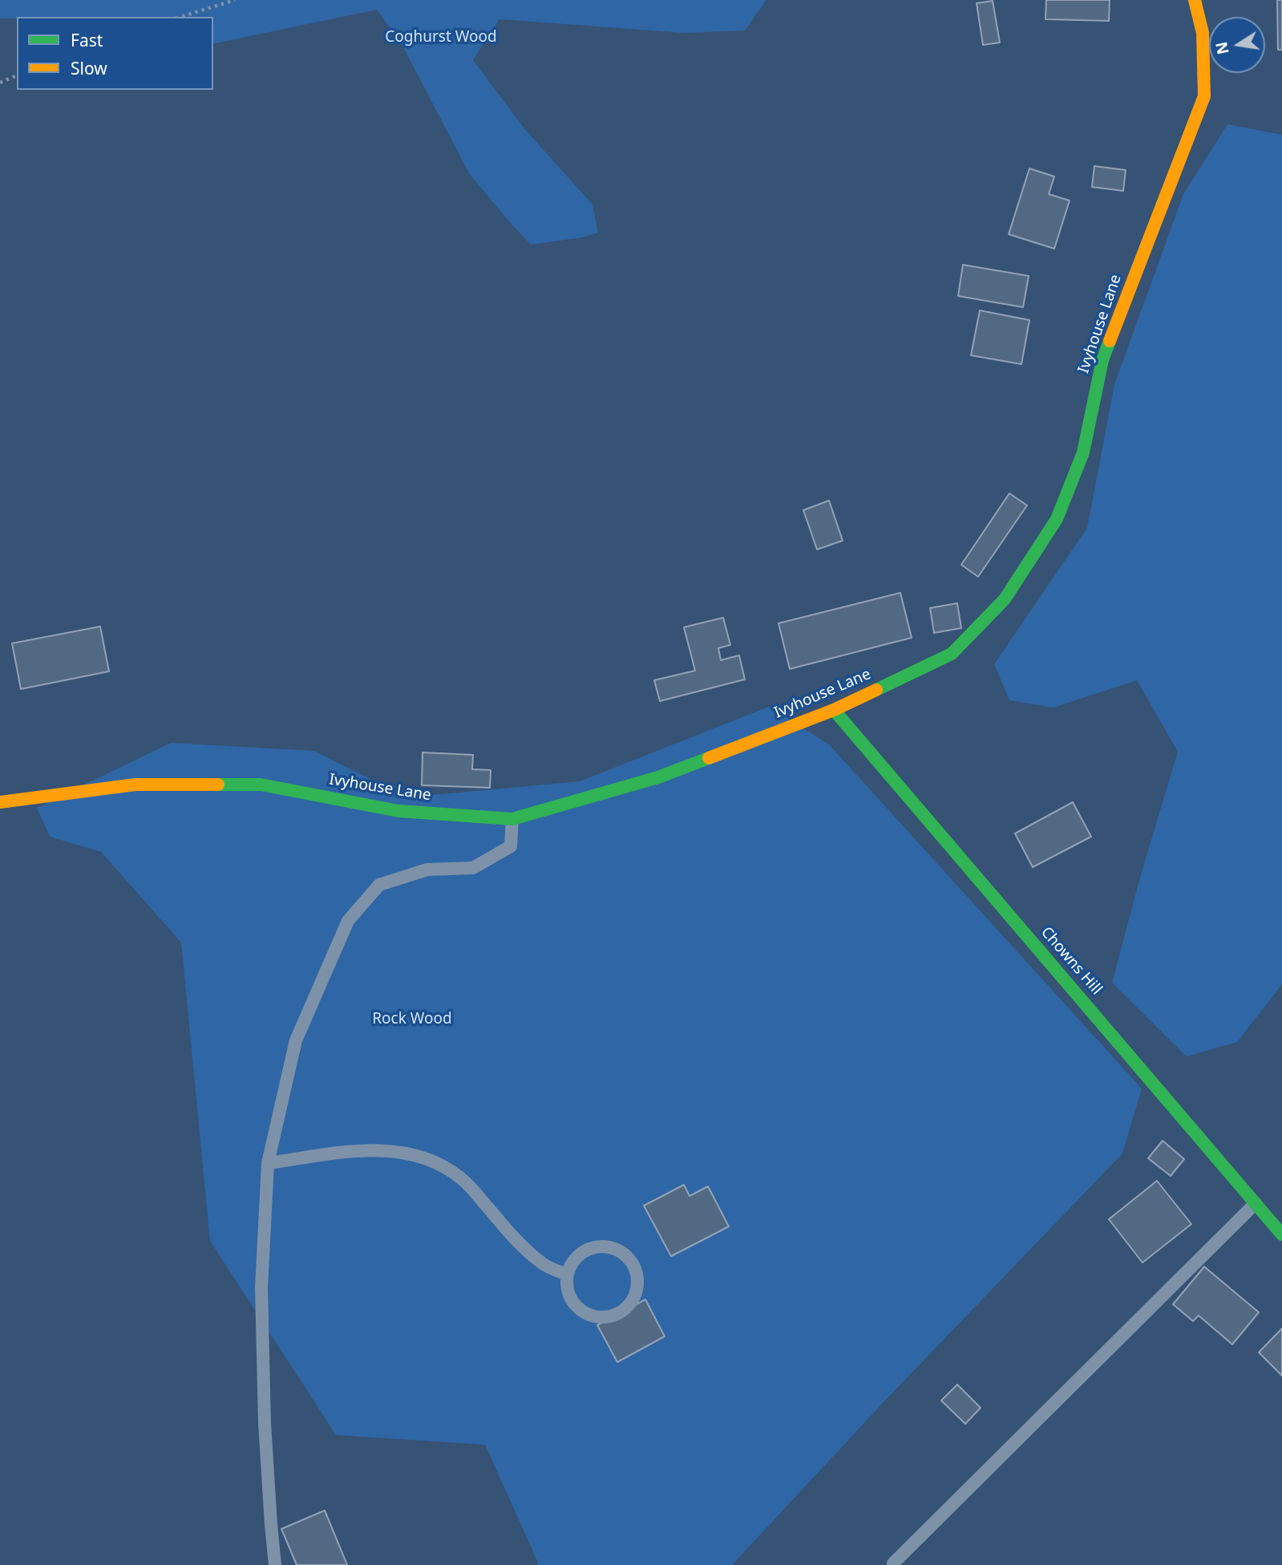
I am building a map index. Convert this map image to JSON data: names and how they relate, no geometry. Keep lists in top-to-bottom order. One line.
{"streets":{"street":["Ivyhouse Lane","Chowns Hill"]},"crossings":[["Ivyhouse Lane","Chowns Hill"]],"parks":["Coghurst Wood","Rock Wood"],"legend":["Fast","Slow"],"north":"left"}
